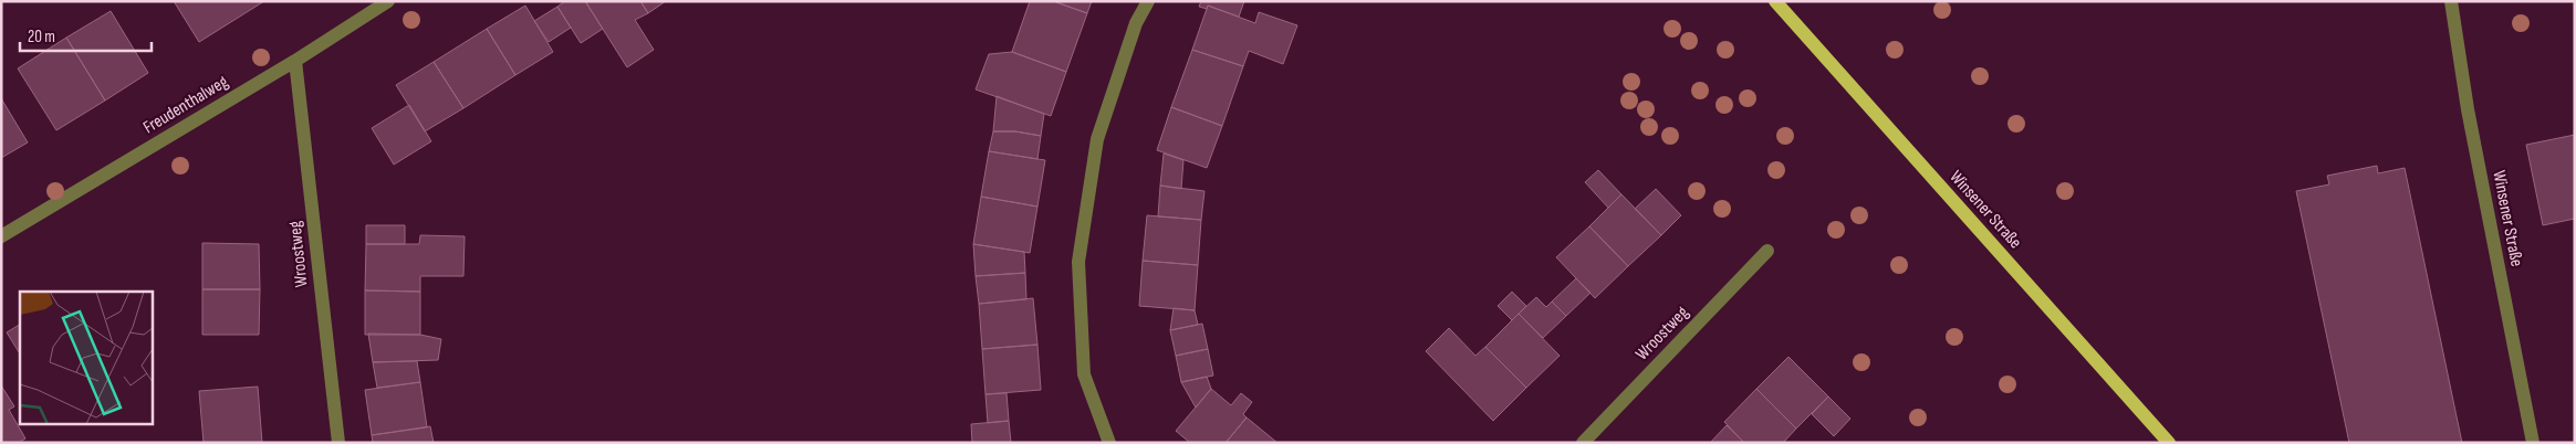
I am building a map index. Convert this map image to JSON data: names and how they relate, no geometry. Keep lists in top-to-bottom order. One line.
{"streets":{"main road":["Winsener Straße"],"street":["Freudenthalweg","Wroostweg"]},"crossings":[["Freudenthalweg","Wroostweg"]],"scale_bar":"20 m"}
